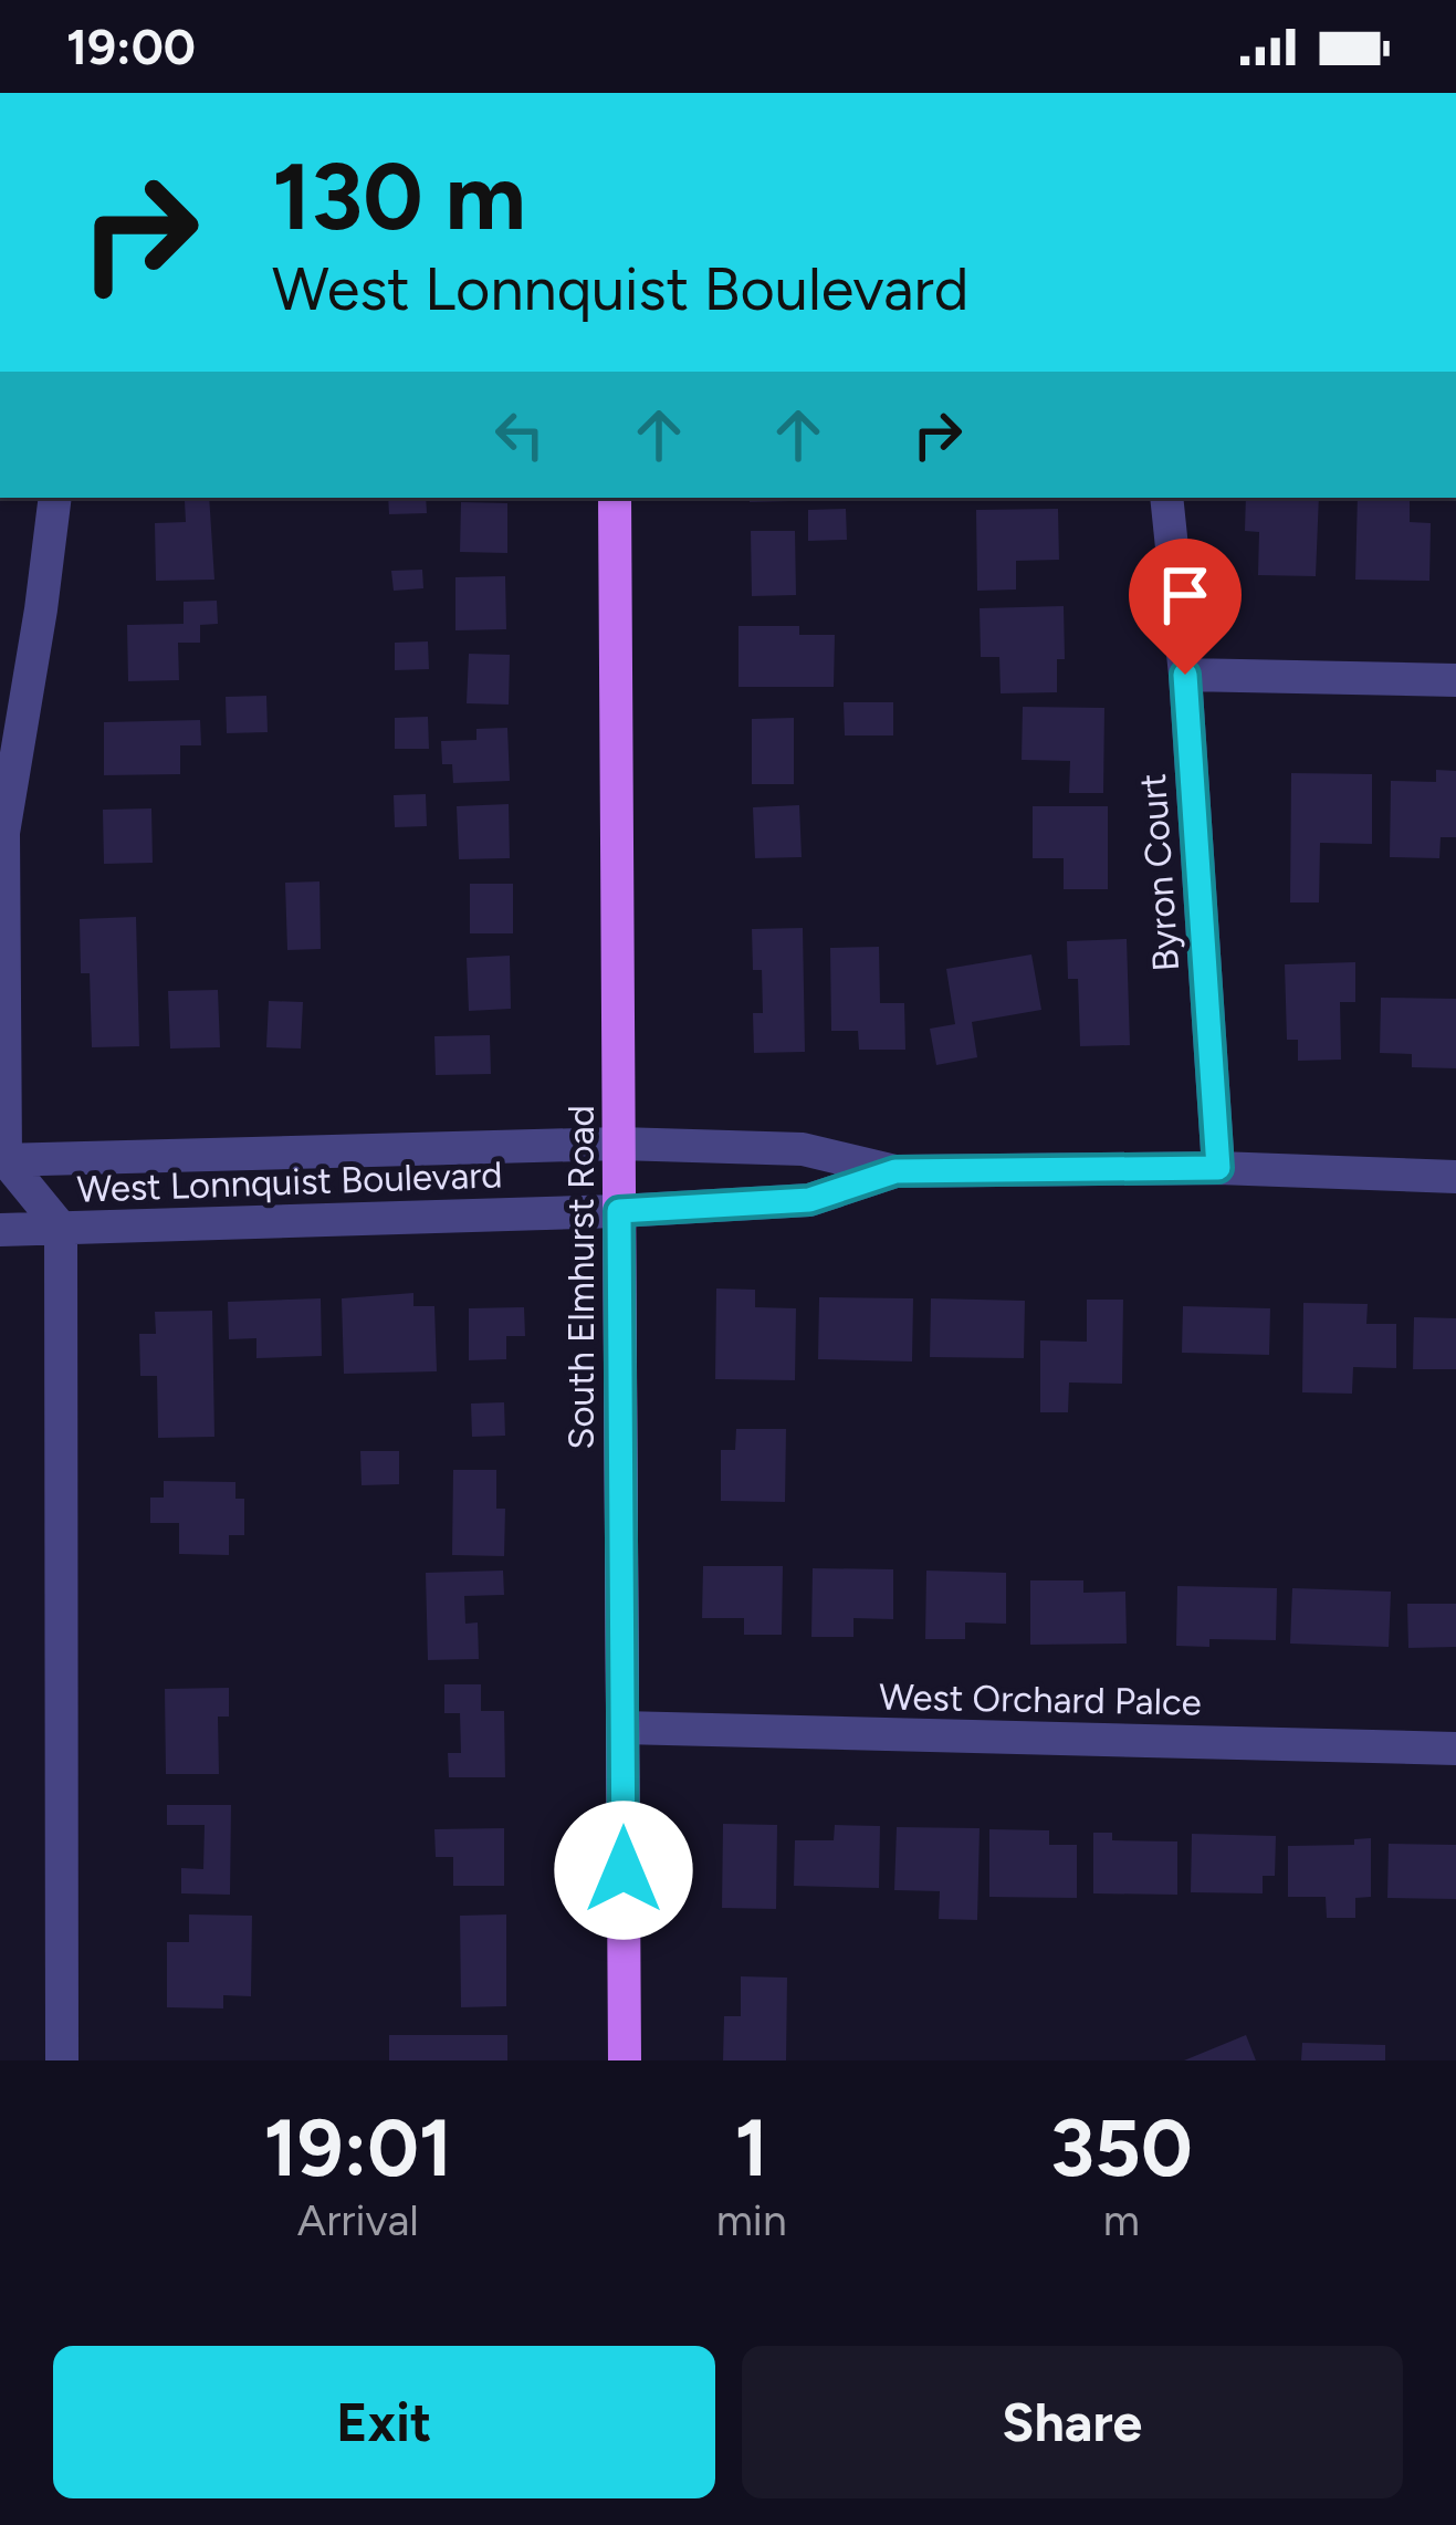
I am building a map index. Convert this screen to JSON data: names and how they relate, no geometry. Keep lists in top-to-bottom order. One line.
{"streets":{"main road":["South Elmhurst Road"],"street":["Byron Court","West Lonnquist Boulevard","West Orchard Palce"]},"crossings":[["Byron Court","West Lonnquist Boulevard"],["West Lonnquist Boulevard","South Elmhurst Road"],["South Elmhurst Road","West Orchard Palce"]],"page":{"status":"19:00","turn":["130 m","West Lonnquist Boulevard"],"eta":["19:01","Arrival","1","min","350","m"],"buttons":["Exit","Share"]}}
